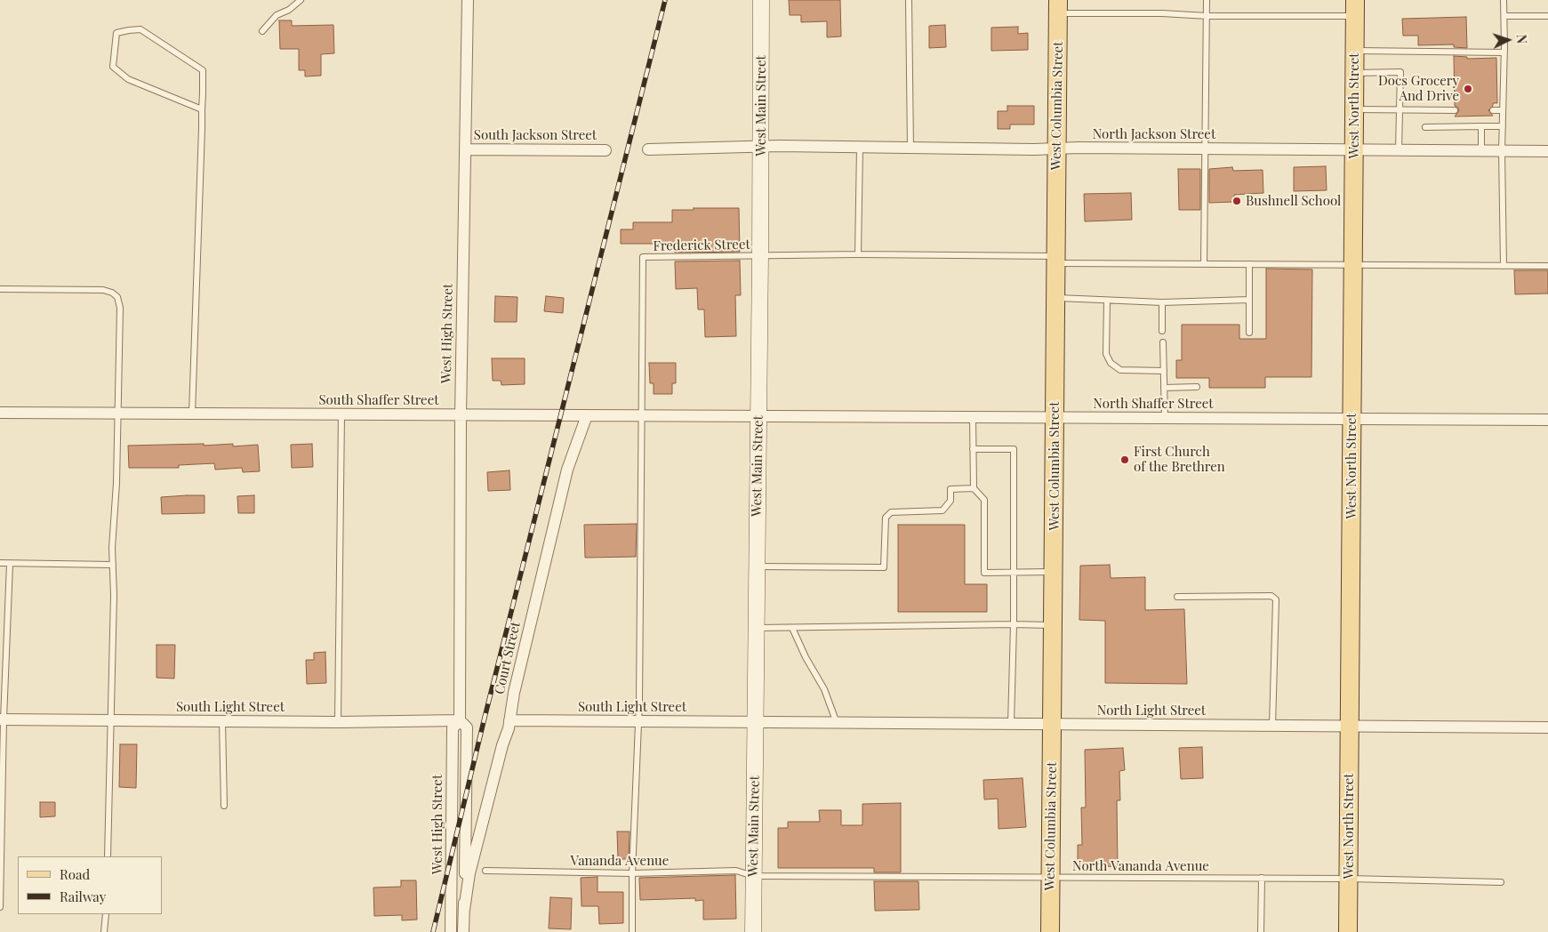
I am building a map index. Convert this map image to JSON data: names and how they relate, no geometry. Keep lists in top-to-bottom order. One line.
{"streets":{"main road":["West Columbia Street","West North Street"],"street":["West Main Street","North Jackson Street","South Jackson Street","West High Street","South Shaffer Street","North Shaffer Street","Court Street","South Light Street","North Light Street"],"lane":["Frederick Street","Vananda Avenue","North Vananda Avenue"]},"crossings":[["West Main Street","North Jackson Street"],["West Main Street","Frederick Street"],["West Main Street","South Shaffer Street"],["West Main Street","North Shaffer Street"],["West Main Street","South Light Street"],["West Main Street","North Light Street"],["West Main Street","Vananda Avenue"],["West Main Street","North Vananda Avenue"],["West Columbia Street","North Jackson Street"],["West Columbia Street","Frederick Street"],["West Columbia Street","North Shaffer Street"],["West Columbia Street","North Light Street"],["West Columbia Street","North Vananda Avenue"],["West North Street","North Jackson Street"],["West North Street","Frederick Street"],["West North Street","North Shaffer Street"],["West North Street","North Light Street"],["West North Street","North Vananda Avenue"],["South Jackson Street","West High Street"],["Frederick Street","South Shaffer Street"],["West High Street","South Shaffer Street"],["West High Street","Court Street"],["West High Street","South Light Street"],["South Shaffer Street","North Shaffer Street"],["South Shaffer Street","Court Street"],["Court Street","South Light Street"],["South Light Street","North Light Street"],["Vananda Avenue","North Vananda Avenue"]],"places":["Docs Grocery And Drive","Bushnell School","First Church of the Brethren"],"legend":["Road","Railway"],"north":"right"}
